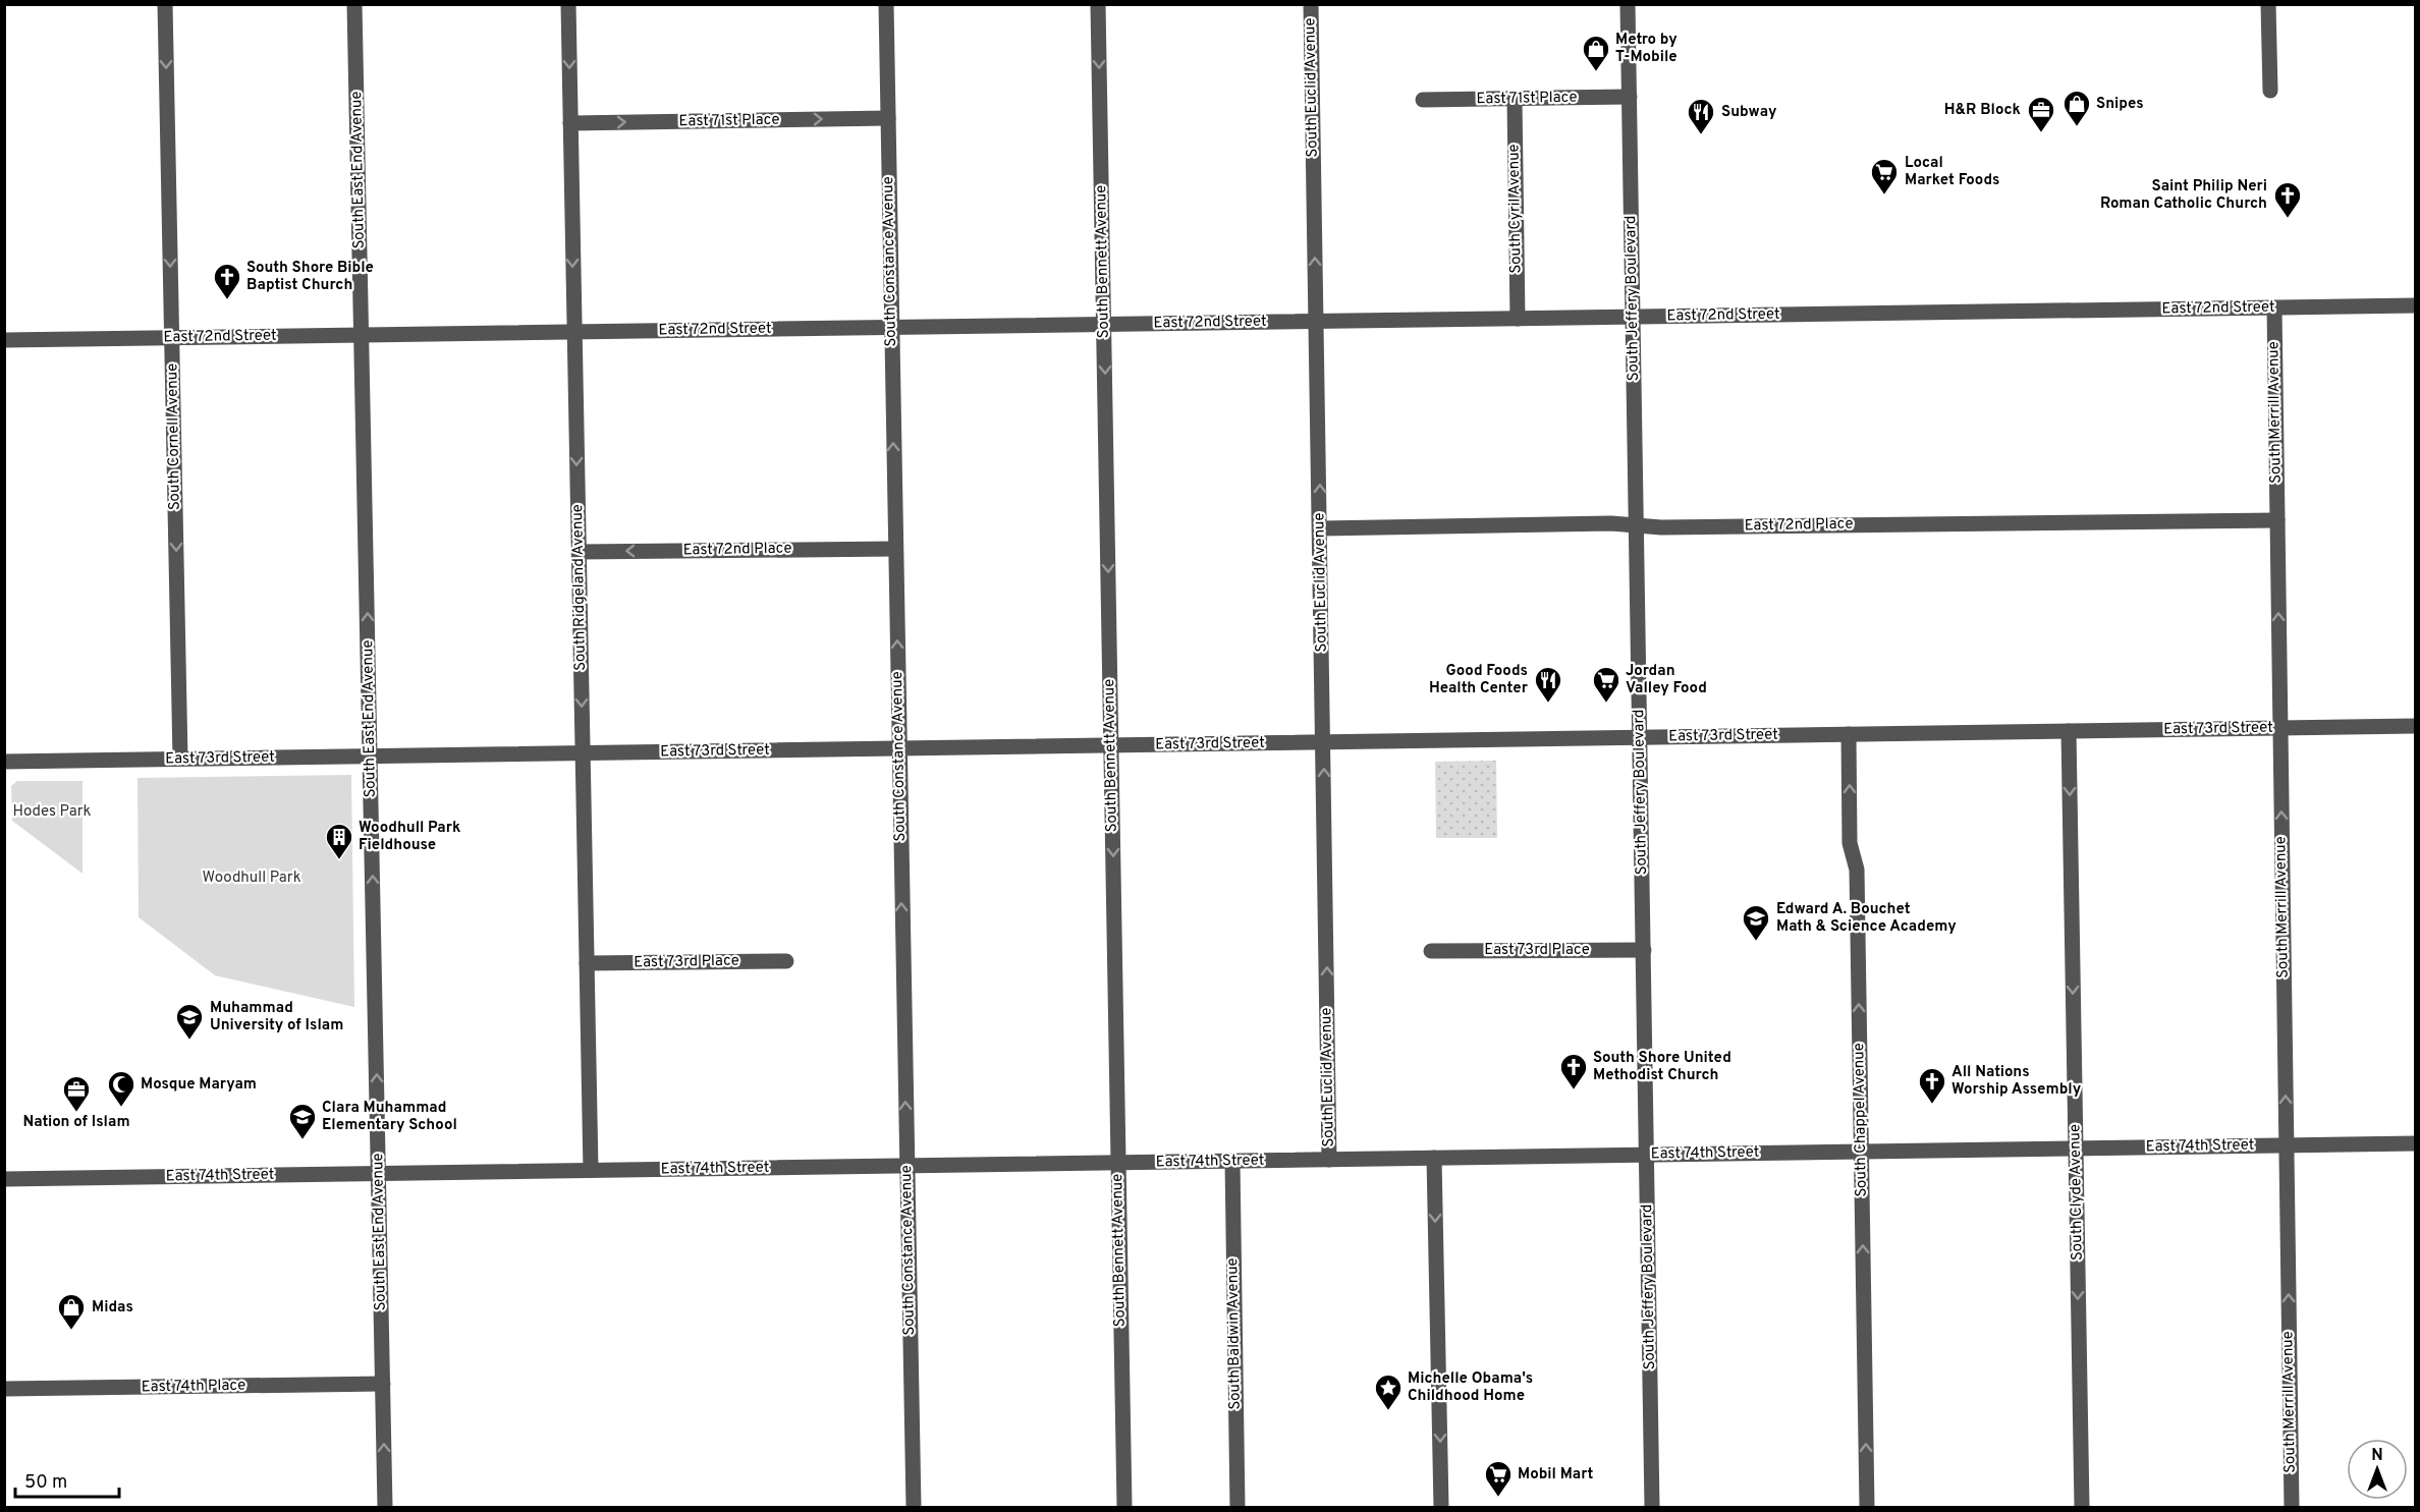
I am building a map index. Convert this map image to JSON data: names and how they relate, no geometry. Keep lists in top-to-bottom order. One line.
{"streets":{"street":["South Euclid Avenue","East 71st Place","South East End Avenue","South Cyril Avenue","South Constance Avenue","South Bennett Avenue","South Jeffery Boulevard","East 72nd Street","South Merrill Avenue","South Cornell Avenue","East 72nd Place","South Ridgeland Avenue","East 73rd Street","East 73rd Place","South Chappel Avenue","East 74th Street","South Clyde Avenue","South Baldwin Avenue","East 74th Place"]},"crossings":[["South Euclid Avenue","East 72nd Street"],["South Euclid Avenue","East 72nd Place"],["South Euclid Avenue","East 73rd Street"],["South Euclid Avenue","East 74th Street"],["East 71st Place","South Cyril Avenue"],["East 71st Place","South Constance Avenue"],["East 71st Place","South Jeffery Boulevard"],["East 71st Place","South Ridgeland Avenue"],["South East End Avenue","East 72nd Street"],["South East End Avenue","East 73rd Street"],["South East End Avenue","East 74th Street"],["South East End Avenue","East 74th Place"],["South Cyril Avenue","East 72nd Street"],["South Constance Avenue","East 72nd Street"],["South Constance Avenue","East 72nd Place"],["South Constance Avenue","East 73rd Street"],["South Constance Avenue","East 74th Street"],["South Bennett Avenue","East 72nd Street"],["South Bennett Avenue","East 73rd Street"],["South Bennett Avenue","East 74th Street"],["South Jeffery Boulevard","East 72nd Street"],["South Jeffery Boulevard","East 72nd Place"],["South Jeffery Boulevard","East 73rd Street"],["South Jeffery Boulevard","East 73rd Place"],["South Jeffery Boulevard","East 74th Street"],["East 72nd Street","South Merrill Avenue"],["East 72nd Street","South Cornell Avenue"],["East 72nd Street","South Ridgeland Avenue"],["South Merrill Avenue","East 72nd Place"],["South Merrill Avenue","East 73rd Street"],["South Merrill Avenue","East 74th Street"],["South Cornell Avenue","East 73rd Street"],["East 72nd Place","South Ridgeland Avenue"],["South Ridgeland Avenue","East 73rd Street"],["South Ridgeland Avenue","East 73rd Place"],["South Ridgeland Avenue","East 74th Street"],["East 73rd Street","South Chappel Avenue"],["East 73rd Street","South Clyde Avenue"],["South Chappel Avenue","East 74th Street"],["East 74th Street","South Clyde Avenue"],["East 74th Street","South Baldwin Avenue"]],"one_way":["South Euclid Avenue","East 71st Place","South East End Avenue","South Constance Avenue","South Bennett Avenue","South Merrill Avenue","South Cornell Avenue","South Ridgeland Avenue","South Chappel Avenue","South Clyde Avenue"],"parks":["Hodes Park","Woodhull Park"],"places":{"shop":["Metro by T-Mobile","Snipes","Midas"],"office":["H&R Block","Nation of Islam"],"restaurant":["Subway","Good Foods Health Center"],"supermarket":["Local Market Foods","Jordan Valley Food","Mobil Mart"],"church":["Saint Philip Neri Roman Catholic Church","South Shore Bible Baptist Church","South Shore United Methodist Church","All Nations Worship Assembly"],"building":["Woodhull Park Fieldhouse"],"school or university":["Edward A. Bouchet Math & Science Academy","Muhammad University of Islam","Clara Muhammad Elementary School"],"mosque":["Mosque Maryam"],"place":["Michelle Obama's Childhood Home"]},"scale_bar":"50 m","north":"top"}
